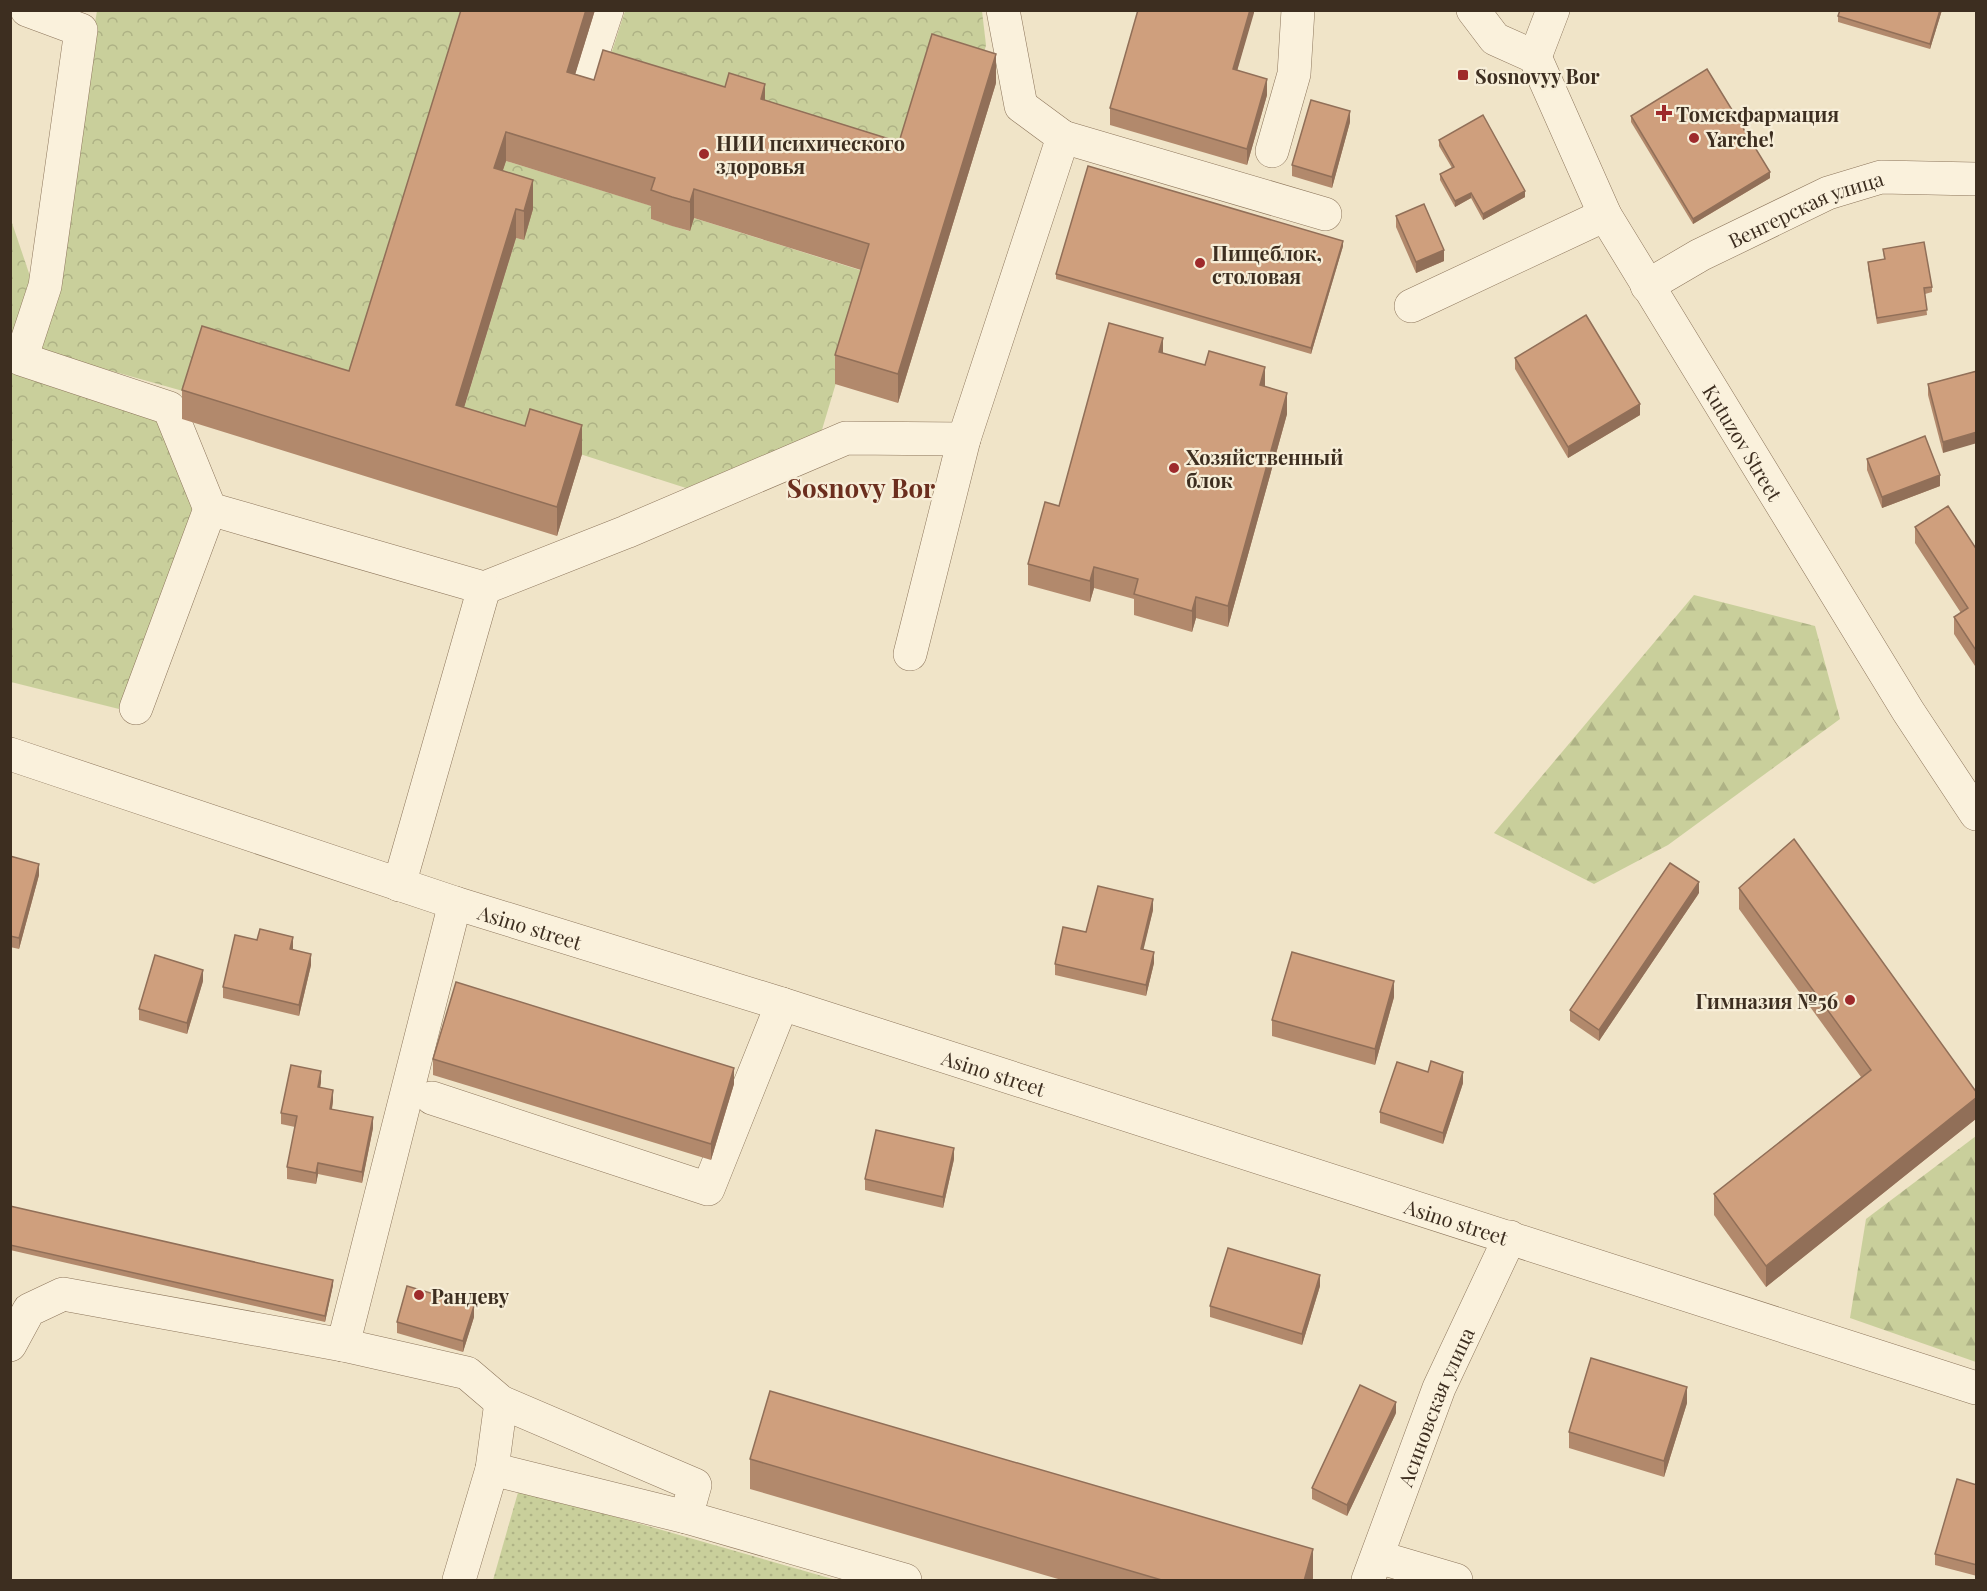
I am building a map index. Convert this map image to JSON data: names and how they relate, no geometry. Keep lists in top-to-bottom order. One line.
{"streets":{"street":["Венгерская улица","Kutuzov Street","Asino street","Асиновская улица"]},"crossings":[["Венгерская улица","Kutuzov Street"],["Asino street","Асиновская улица"]],"districts":["Sosnovy Bor"],"places":{"transit":["Sosnovyy Bor"],"health":["Томскфармация"],"other":["Yarche!","НИИ психического здоровья","Пищеблок, столовая","Хозяйственный блок","Гимназия №56","Рандеву"]}}
